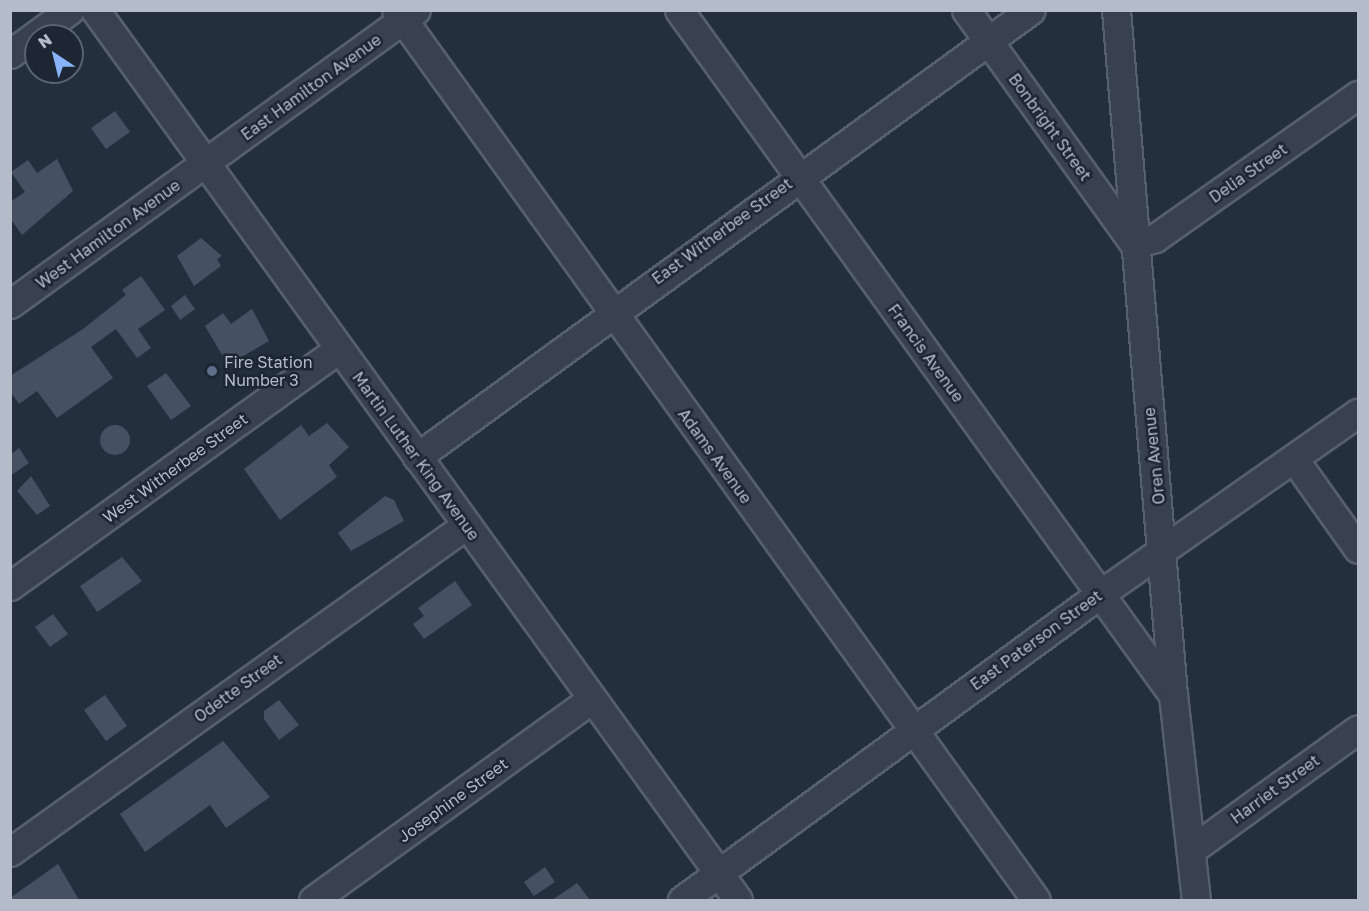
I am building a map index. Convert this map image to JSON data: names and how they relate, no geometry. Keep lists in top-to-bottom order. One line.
{"streets":{"street":["East Hamilton Avenue","Bonbright Street","Delia Street","East Witherbee Street","West Hamilton Avenue","Francis Avenue","Martin Luther King Avenue","Adams Avenue","Oren Avenue","West Witherbee Street","East Paterson Street","Odette Street","Harriet Street","Josephine Street"]},"crossings":[["East Hamilton Avenue","West Hamilton Avenue"],["East Hamilton Avenue","Martin Luther King Avenue"],["East Hamilton Avenue","Adams Avenue"],["Bonbright Street","Delia Street"],["Bonbright Street","East Witherbee Street"],["Bonbright Street","Oren Avenue"],["Delia Street","Oren Avenue"],["East Witherbee Street","Francis Avenue"],["East Witherbee Street","Martin Luther King Avenue"],["East Witherbee Street","Adams Avenue"],["West Hamilton Avenue","Martin Luther King Avenue"],["Francis Avenue","Oren Avenue"],["Francis Avenue","East Paterson Street"],["Martin Luther King Avenue","West Witherbee Street"],["Martin Luther King Avenue","East Paterson Street"],["Martin Luther King Avenue","Odette Street"],["Martin Luther King Avenue","Josephine Street"],["Adams Avenue","East Paterson Street"],["Oren Avenue","East Paterson Street"],["Oren Avenue","Harriet Street"]],"places":["Fire Station Number 3"],"north":"top left"}
